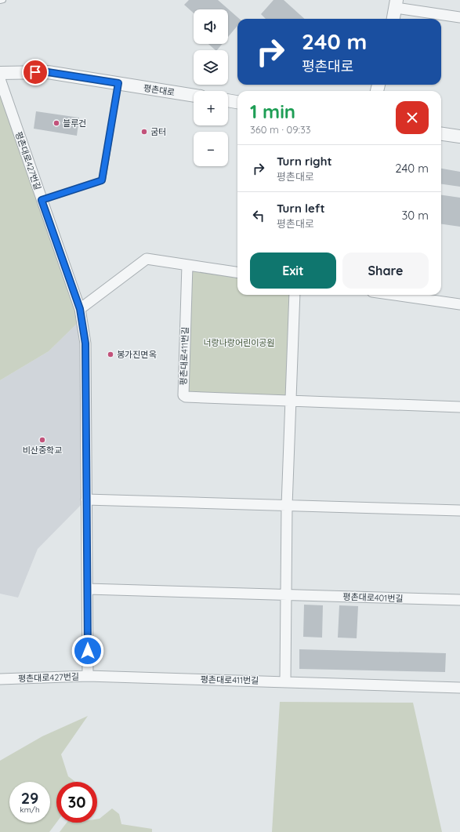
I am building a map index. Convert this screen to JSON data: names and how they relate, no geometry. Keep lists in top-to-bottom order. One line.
{"streets":{"street":["평촌대로","평촌대로427번길","평촌대로411번길","평촌대로401번길"]},"crossings":[["평촌대로427번길","평촌대로411번길"]],"parks":["너랑나랑어린이공원"],"places":["블루건","굼터","봉가진면옥","비산중학교"],"page":{"map_buttons":["+","−"],"turn":["240 m","평촌대로"],"heading":["1 min","360 m · 09:33"],"list":[{"name":"Turn right","note":"평촌대로","value":"240 m"},{"name":"Turn left","note":"평촌대로","value":"30 m"}],"buttons":["Exit","Share"],"speed":"29 km/h","limit":"30"}}
